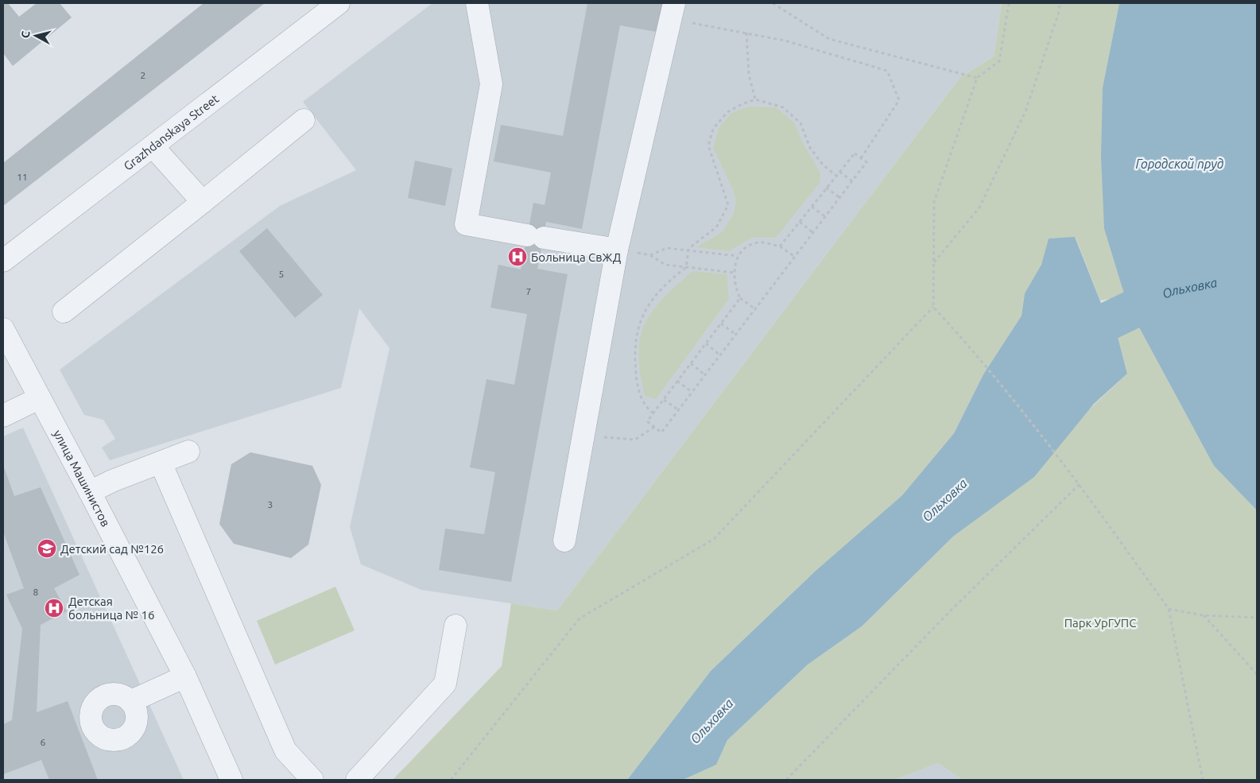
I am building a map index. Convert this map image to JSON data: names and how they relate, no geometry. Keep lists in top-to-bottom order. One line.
{"streets":{"street":["Grazhdanskaya Street","улица Машинистов"]},"water":["Городской пруд","Ольховка"],"parks":["Парк УрГУПС"],"places":{"hospital":["Больница СвЖД","Детская больница № 16"],"school or university":["Детский сад №126"]},"house_numbers":["2","11","5","7","3","8","6"],"north":"left"}
